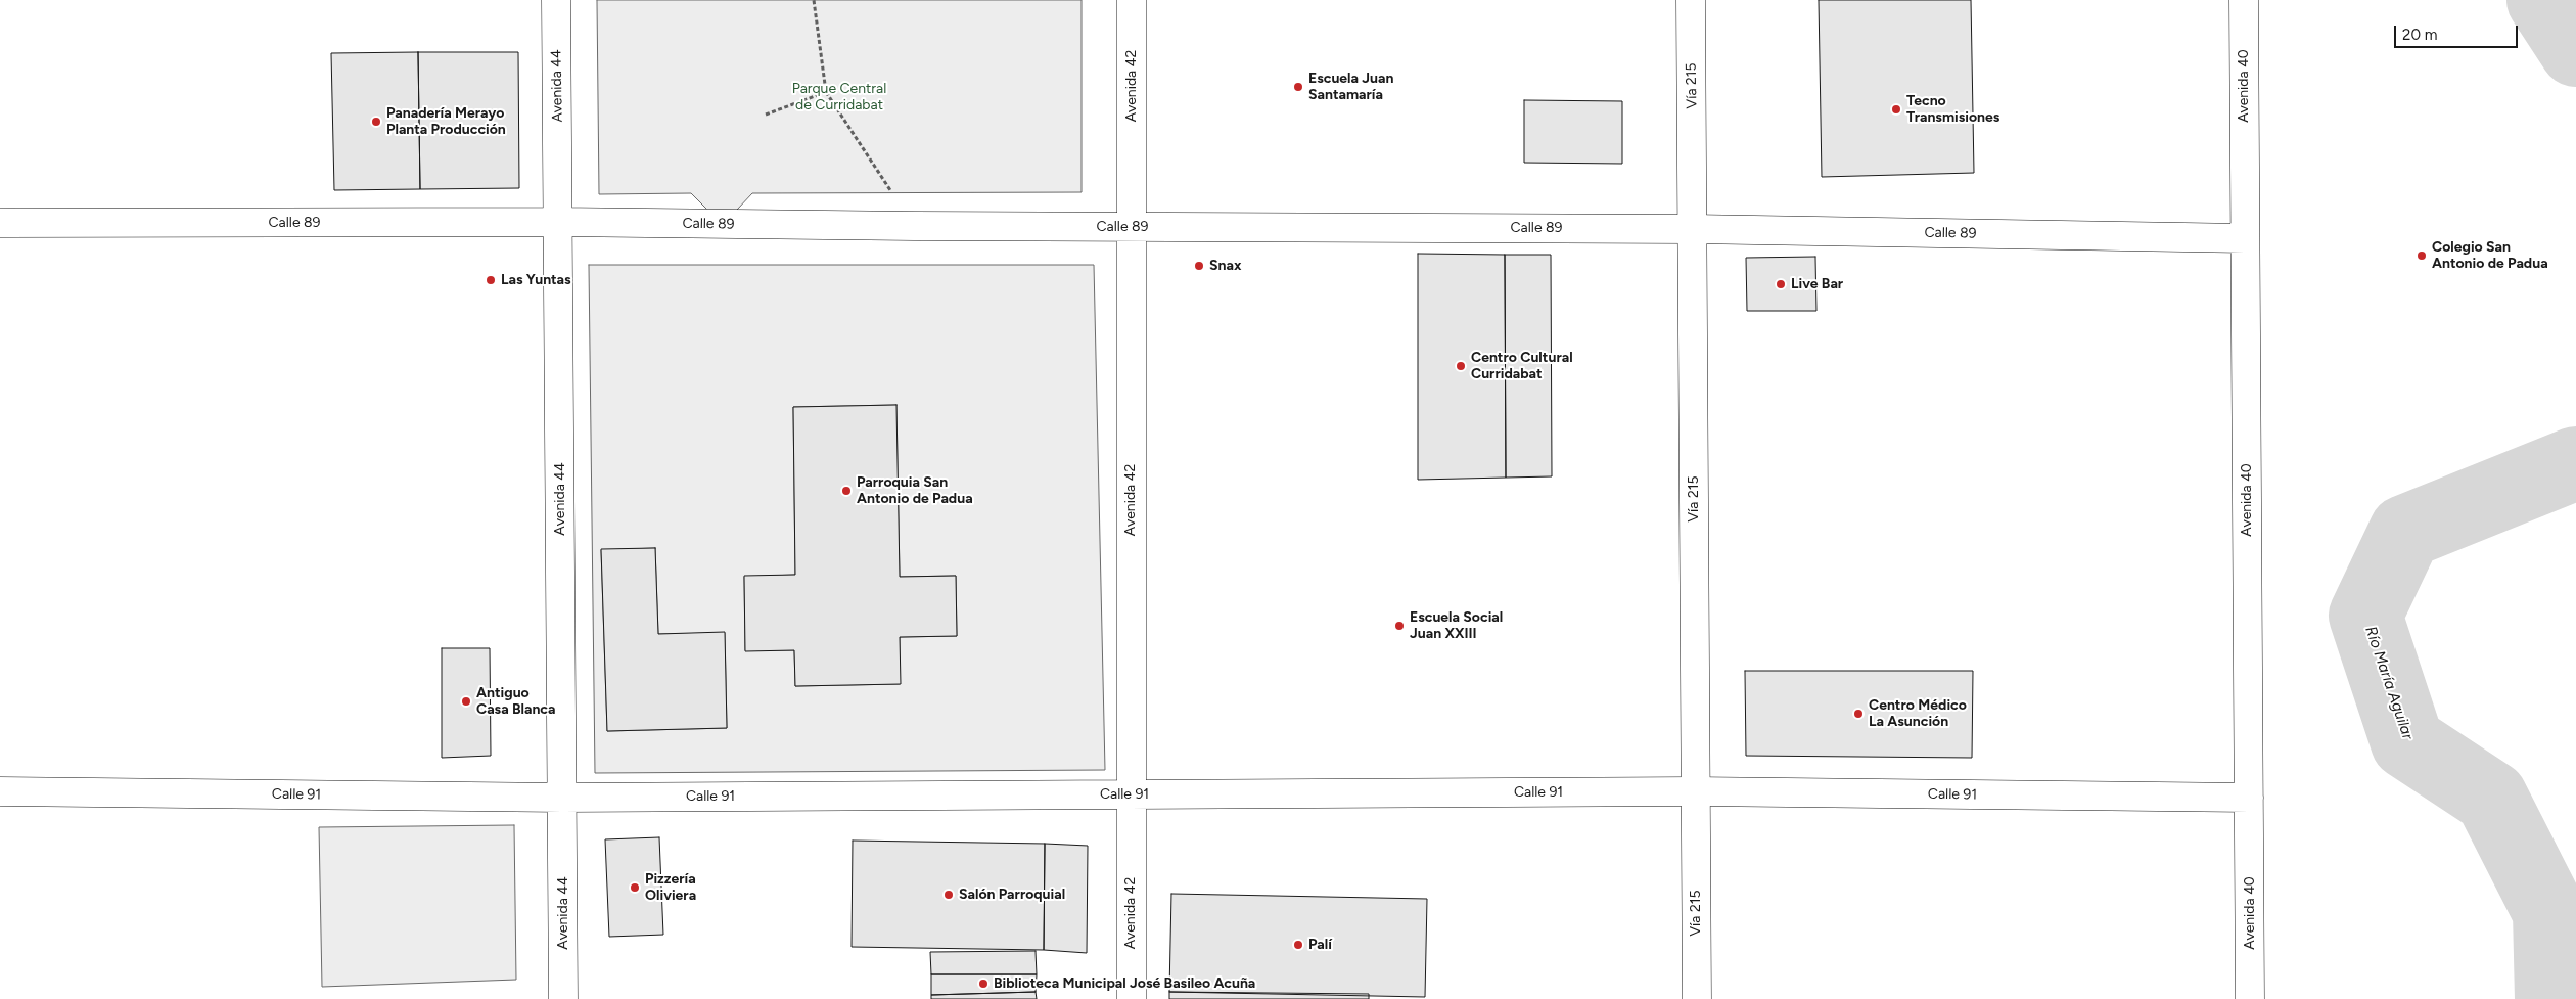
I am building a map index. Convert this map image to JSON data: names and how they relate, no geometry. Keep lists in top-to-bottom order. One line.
{"streets":{"street":["Avenida 44","Avenida 42","Vía 215","Avenida 40","Calle 89","Calle 91"]},"crossings":[["Avenida 44","Calle 89"],["Avenida 44","Calle 91"],["Avenida 42","Calle 89"],["Avenida 42","Calle 91"],["Vía 215","Calle 89"],["Vía 215","Calle 91"],["Avenida 40","Calle 89"],["Avenida 40","Calle 91"]],"water":["Río María Aguilar"],"parks":["Parque Central de Curridabat"],"places":["Escuela Juan Santamaría","Tecno Transmisiones","Panadería Merayo Planta Producción","Colegio San Antonio de Padua","Snax","Las Yuntas","Live Bar","Centro Cultural Curridabat","Parroquia San Antonio de Padua","Escuela Social Juan XXIII","Antiguo Casa Blanca","Centro Médico La Asunción","Pizzería Oliviera","Salón Parroquial","Palí","Biblioteca Municipal José Basileo Acuña"],"scale_bar":"20 m"}
